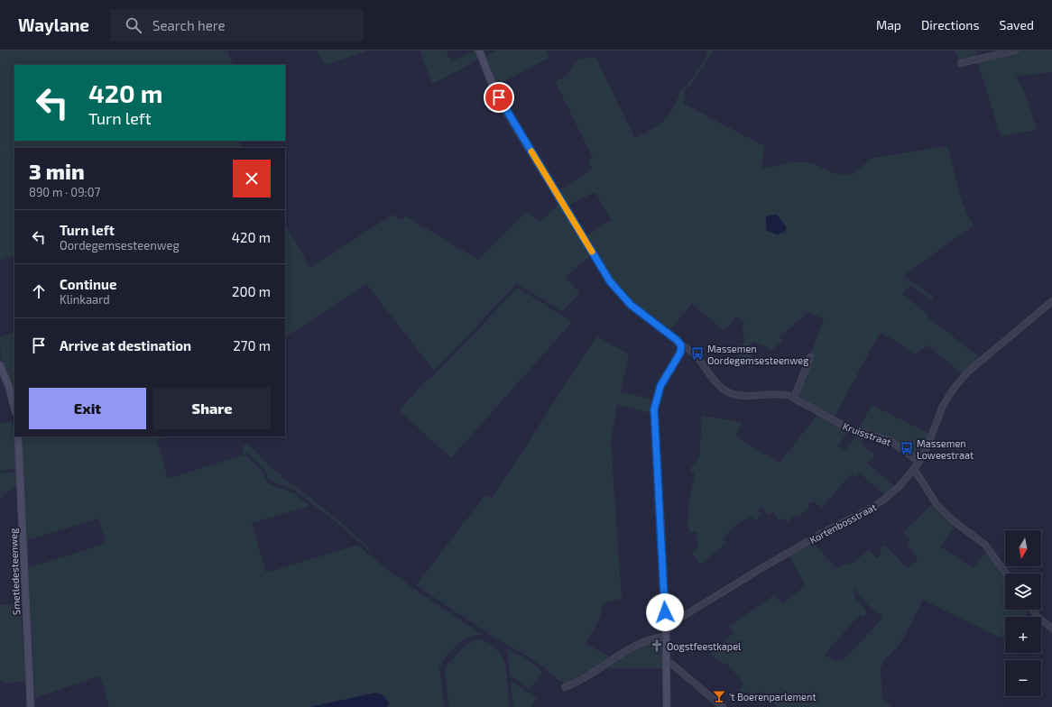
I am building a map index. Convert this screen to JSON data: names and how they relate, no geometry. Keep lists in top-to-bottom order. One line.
{"streets":{"street":["Kruisstraat","Kortenbosstraat","Smetledesteenweg"]},"crossings":[["Kruisstraat","Kortenbosstraat"]],"places":{"bus stop":["Massemen Oordegemsesteenweg","Massemen Loweestraat"],"church":["Oogstfeestkapel"],"bar":["'t Boerenparlement"]},"north":"bottom","page":{"header":"Waylane","search":"Search here","nav":["Map","Directions","Saved"],"turn":["420 m","Turn left"],"heading":["3 min","890 m · 09:07"],"list":[{"name":"Turn left","note":"Oordegemsesteenweg","value":"420 m"},{"name":"Continue","note":"Klinkaard","value":"200 m"},{"name":"Arrive at destination","value":"270 m"}],"buttons":["Exit","Share"],"map_buttons":["+","−"]}}
